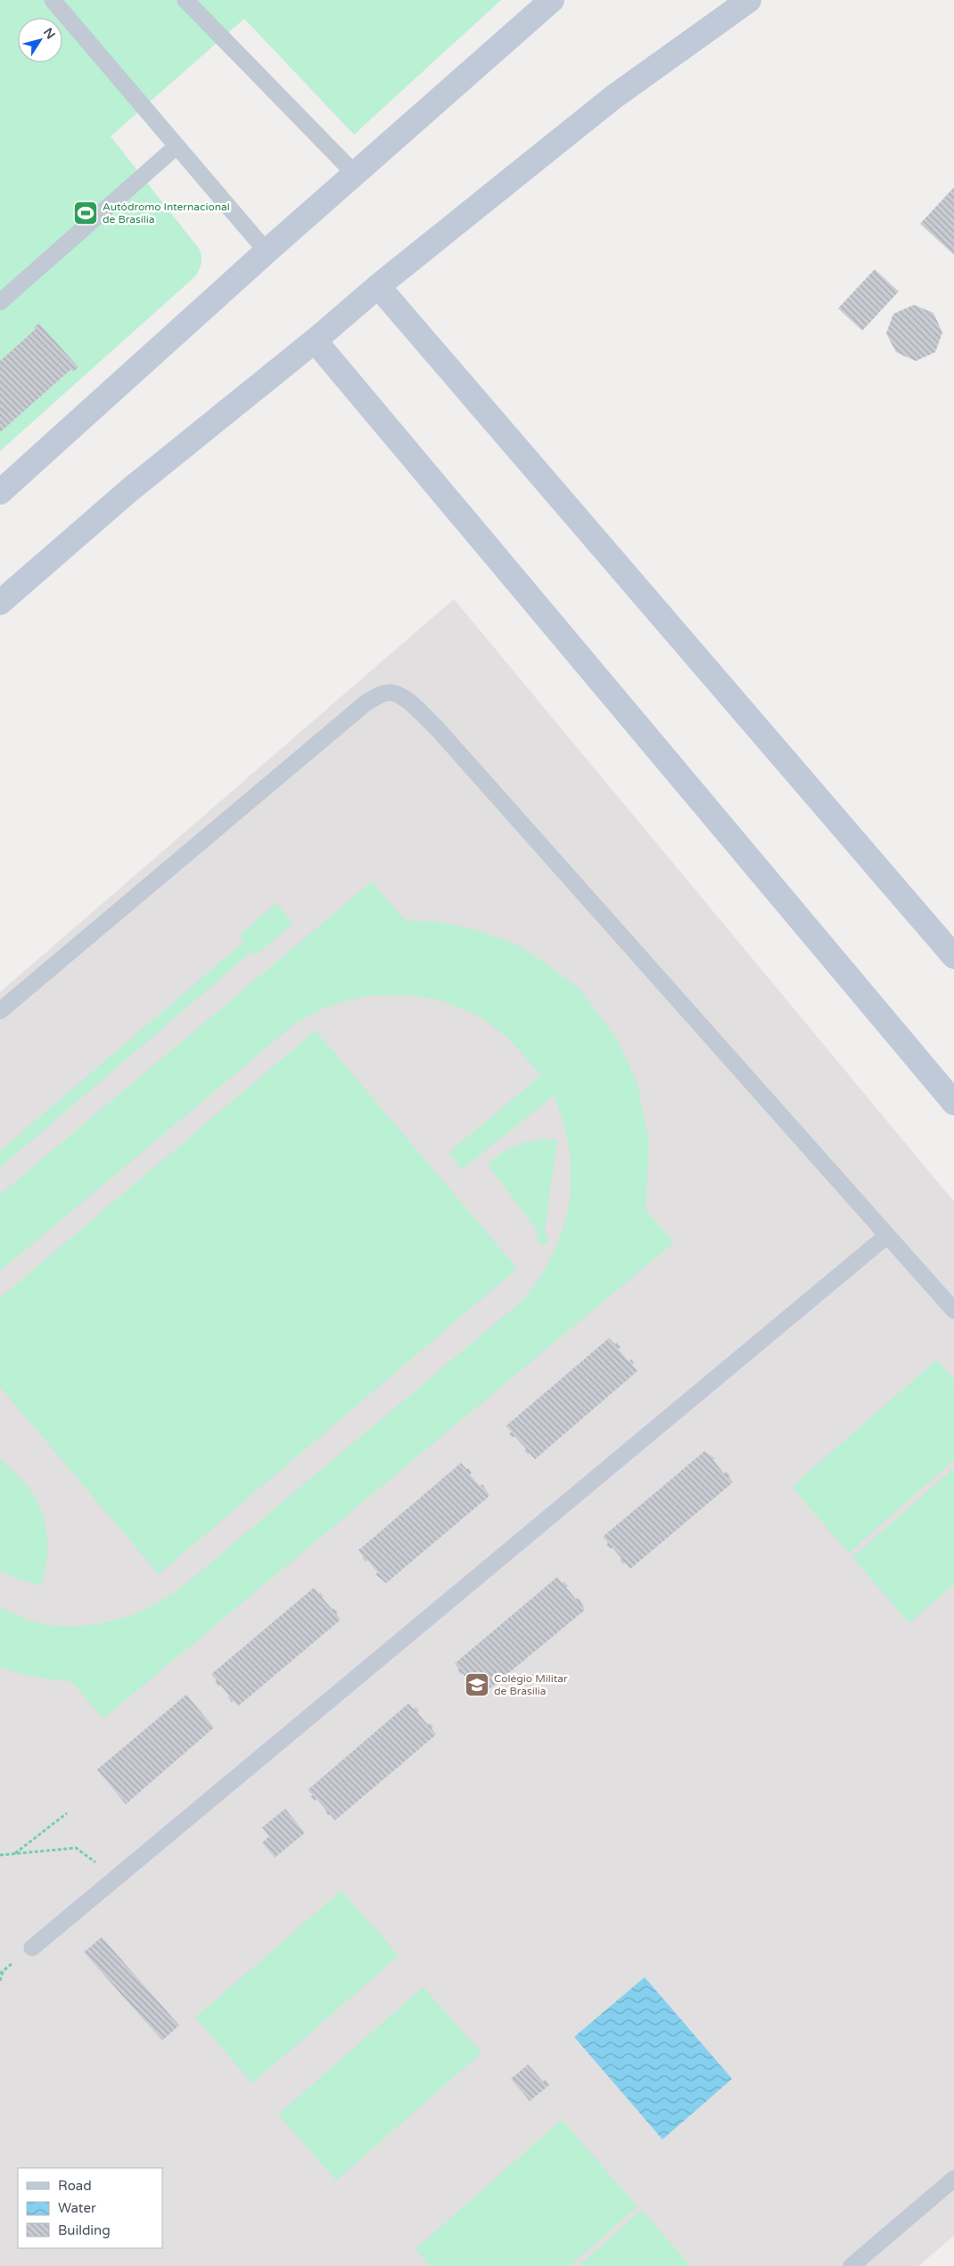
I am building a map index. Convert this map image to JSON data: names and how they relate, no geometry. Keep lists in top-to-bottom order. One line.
{"places":{"sports":["Autódromo Internacional de Brasília"],"school or university":["Colégio Militar de Brasília"]},"legend":["Road","Water","Building"],"north":"top right"}
